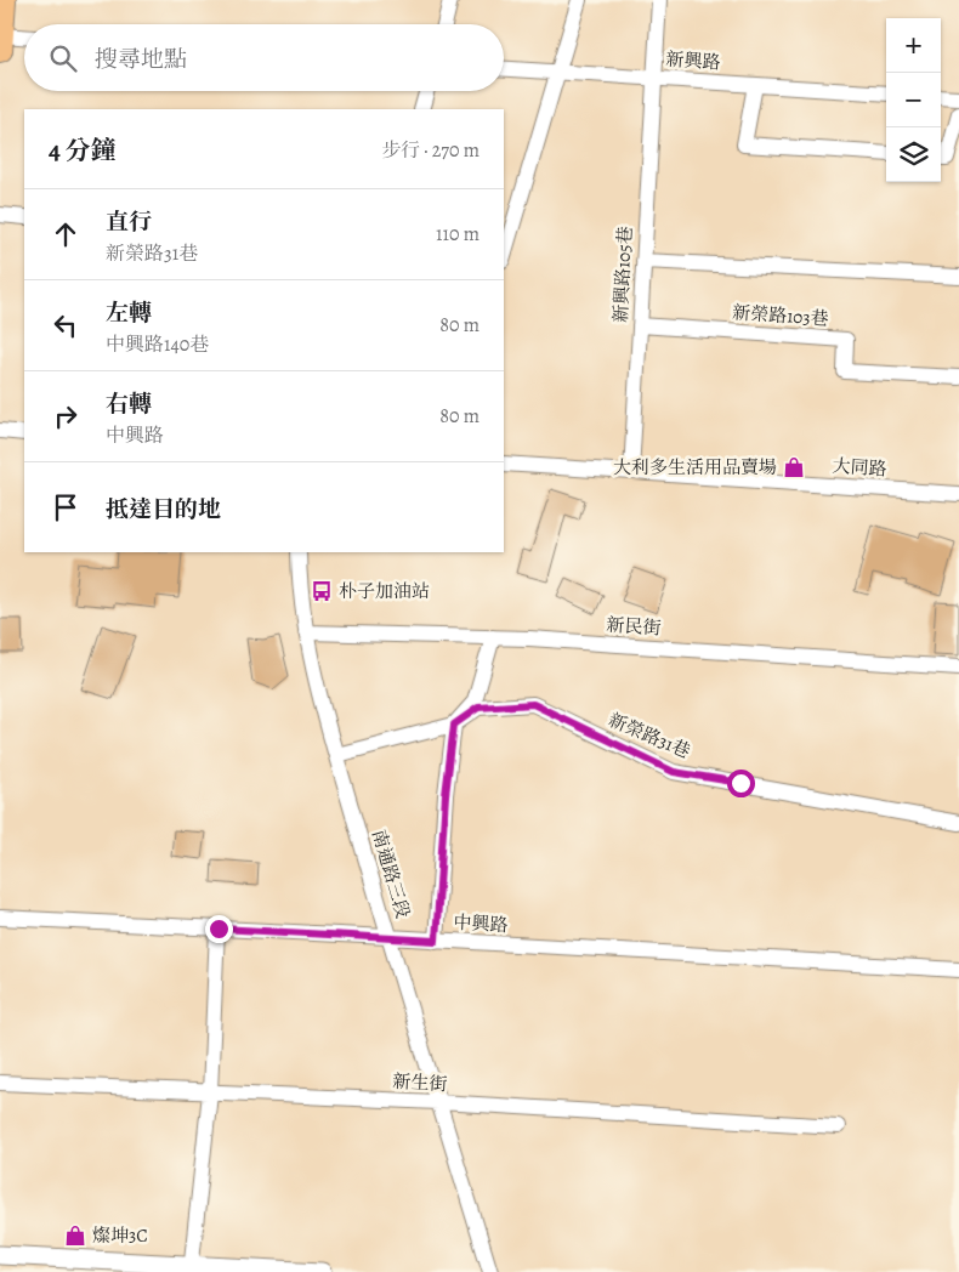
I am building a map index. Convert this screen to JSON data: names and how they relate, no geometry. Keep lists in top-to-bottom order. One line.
{"streets":{"street":["新興路","新興路105巷","新榮路103巷","大同路","新民街","新榮路31巷","南通路三段","中興路","新生街"]},"crossings":[["新興路","新興路105巷"],["新興路105巷","新榮路103巷"],["新興路105巷","大同路"],["新民街","南通路三段"],["新榮路31巷","南通路三段"],["南通路三段","中興路"],["南通路三段","新生街"]],"places":{"shop":["大利多生活用品賣場","燦坤3C"],"bus stop":["朴子加油站"]},"page":{"map_buttons":["+","−"],"search":"搜尋地點","heading":["4 分鐘","步行 · 270 m"],"list":[["直行","新榮路31巷","110 m"],["左轉","中興路140巷","80 m"],["右轉","中興路","80 m"],"抵達目的地"]}}
